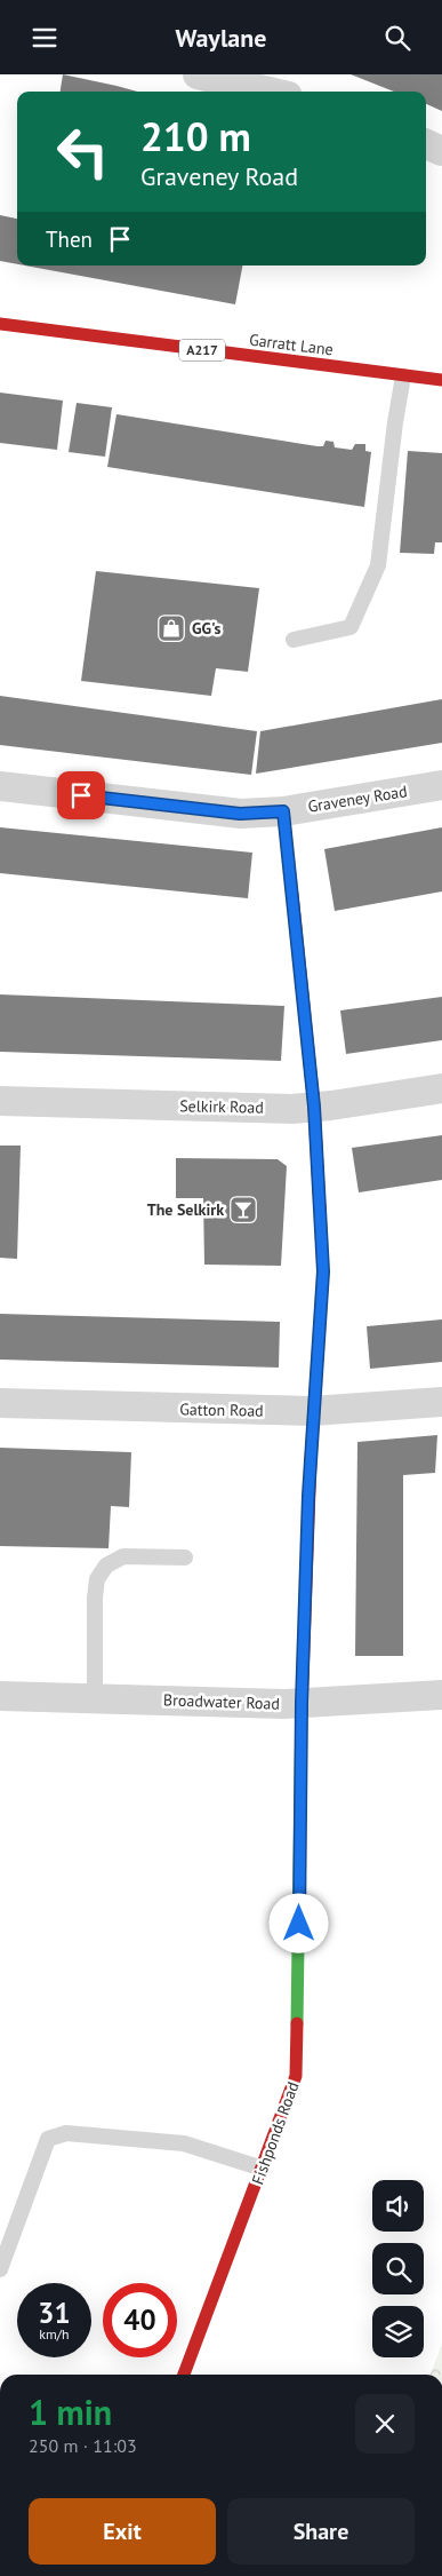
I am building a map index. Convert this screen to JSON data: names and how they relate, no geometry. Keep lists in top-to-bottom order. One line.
{"streets":{"street":["Garratt Lane","A217","Graveney Road","Selkirk Road","Gatton Road","Broadwater Road","Fishponds Road"]},"crossings":[["Graveney Road","Fishponds Road"],["Selkirk Road","Fishponds Road"],["Gatton Road","Fishponds Road"],["Broadwater Road","Fishponds Road"]],"places":{"shop":["GG's"],"bar":["The Selkirk"]},"page":{"header":"Waylane","turn":["210 m","Graveney Road"],"then":"Then","speed":"31 km/h","limit":"40","heading":["1 min","250 m · 11:03"],"buttons":["Exit","Share"]}}
